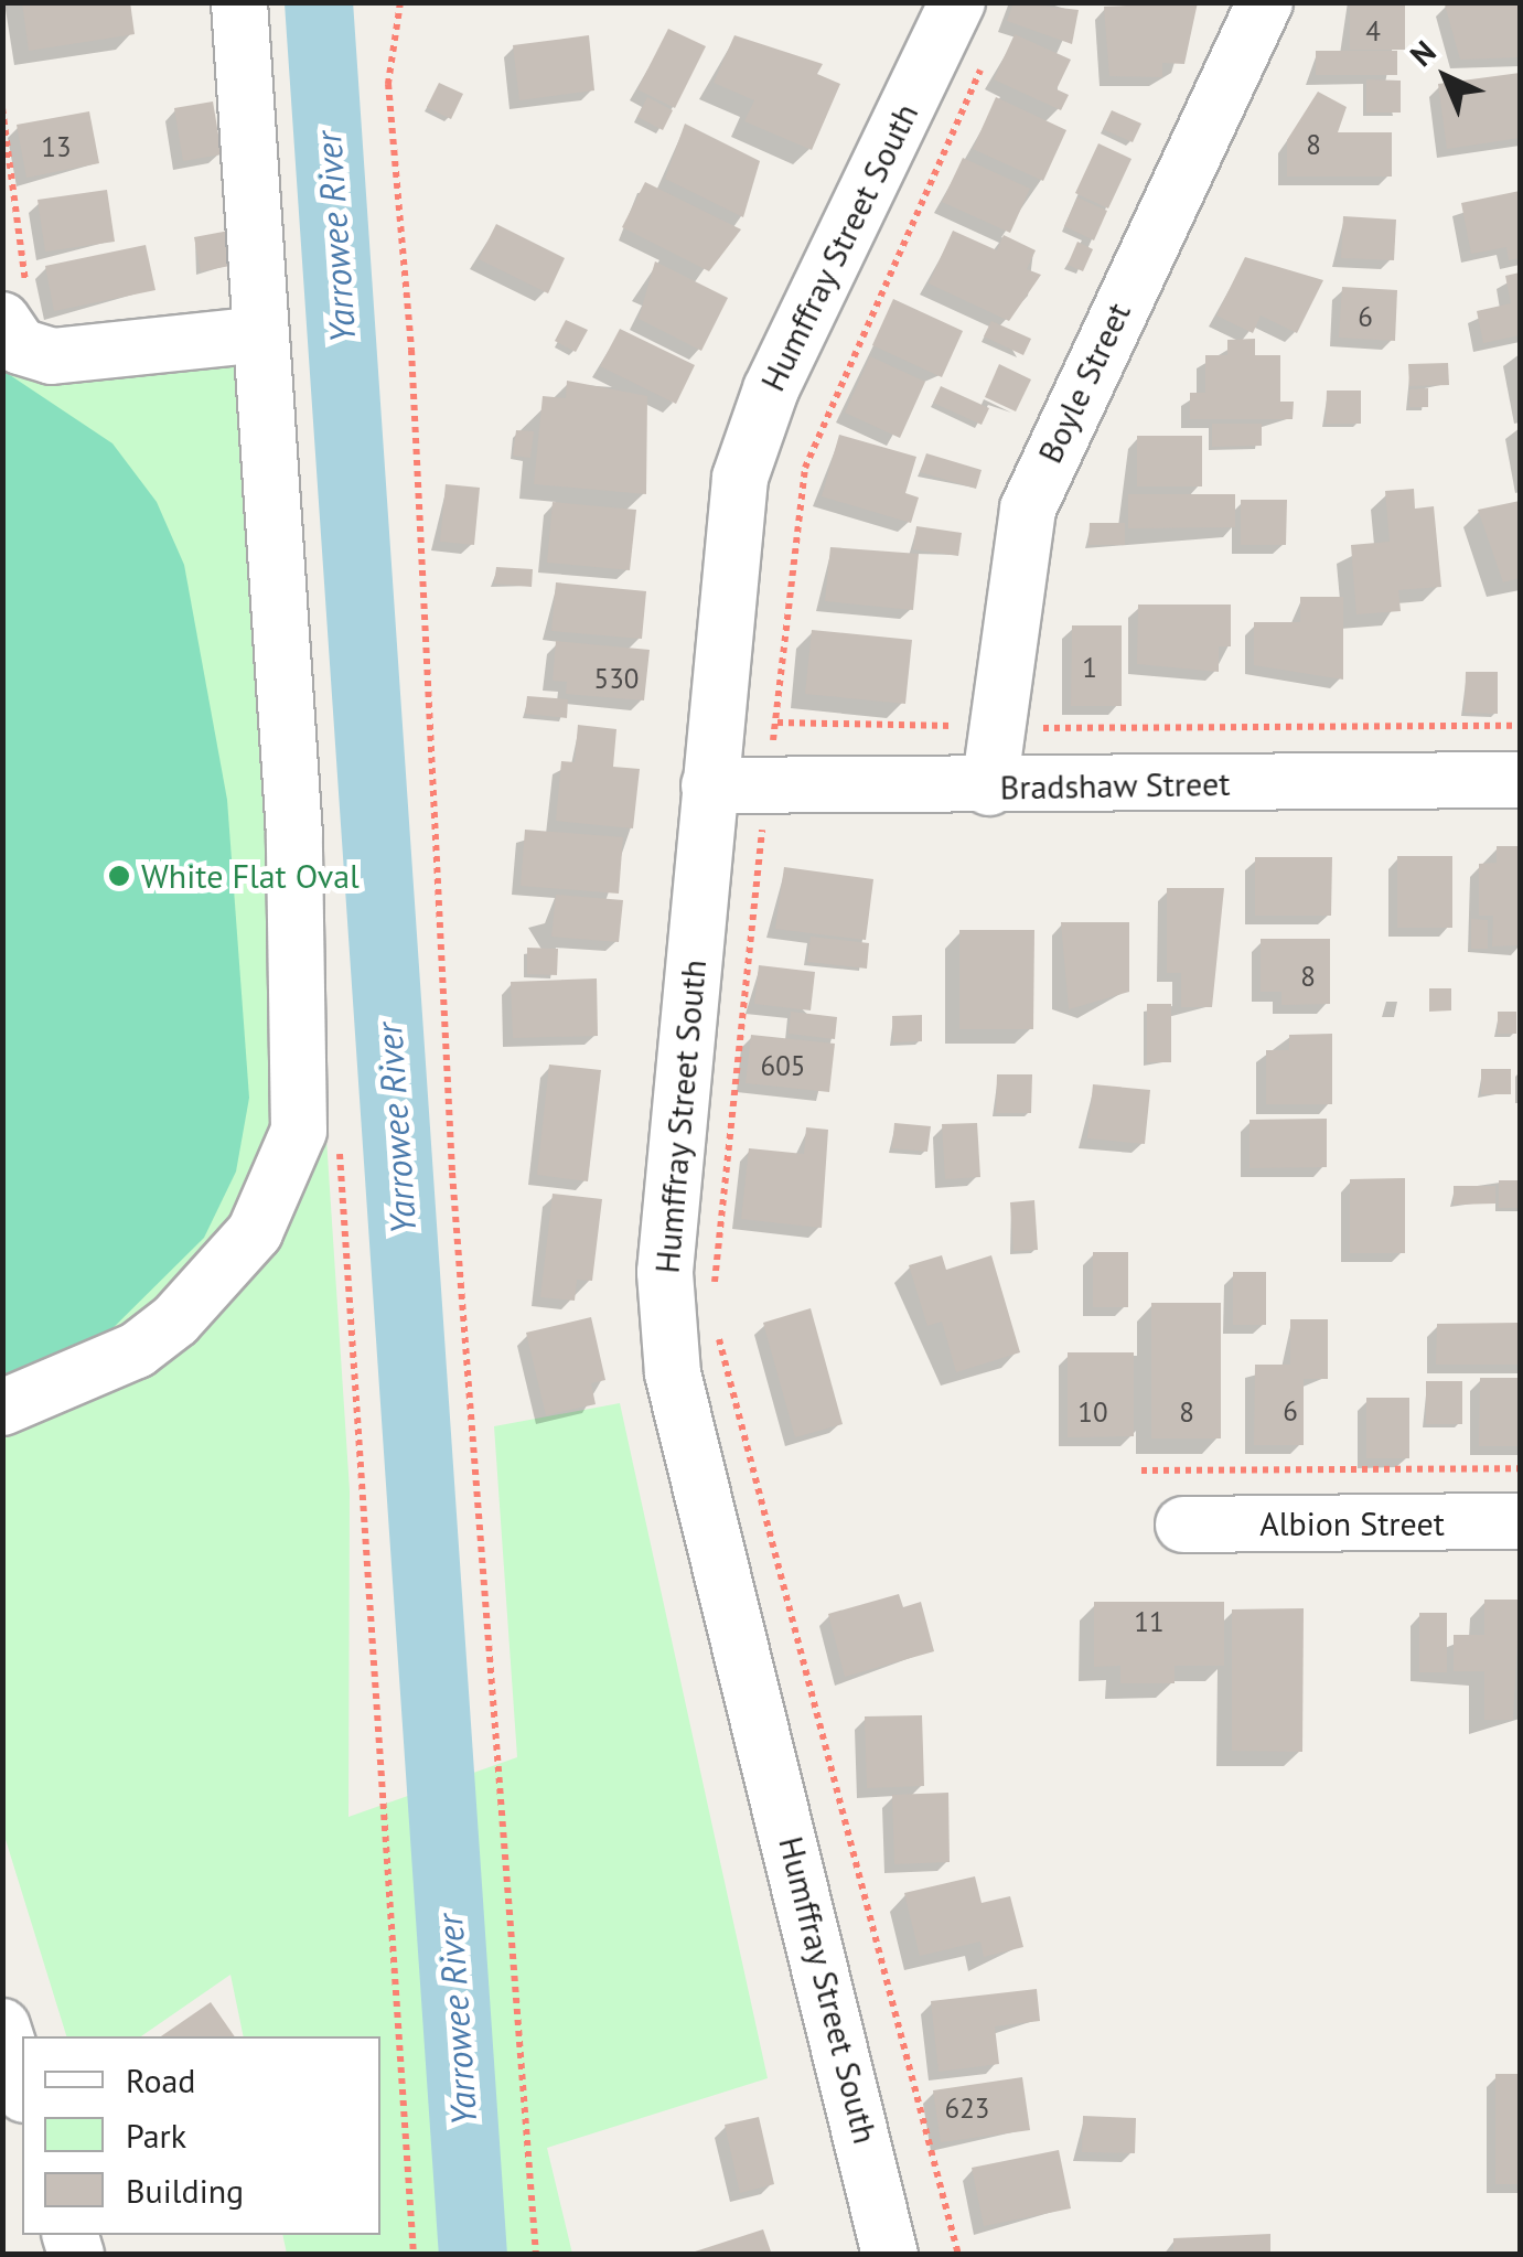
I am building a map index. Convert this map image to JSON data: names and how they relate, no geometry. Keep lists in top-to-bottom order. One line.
{"streets":{"street":["Humffray Street South","Boyle Street","Bradshaw Street","Albion Street"]},"crossings":[["Humffray Street South","Bradshaw Street"],["Boyle Street","Bradshaw Street"]],"water":["Yarrowee River"],"places":["White Flat Oval"],"house_numbers":["4","8","13","6","1","530","8","605","6","10","8","11","623"],"legend":["Road","Park","Building"],"north":"top left"}
